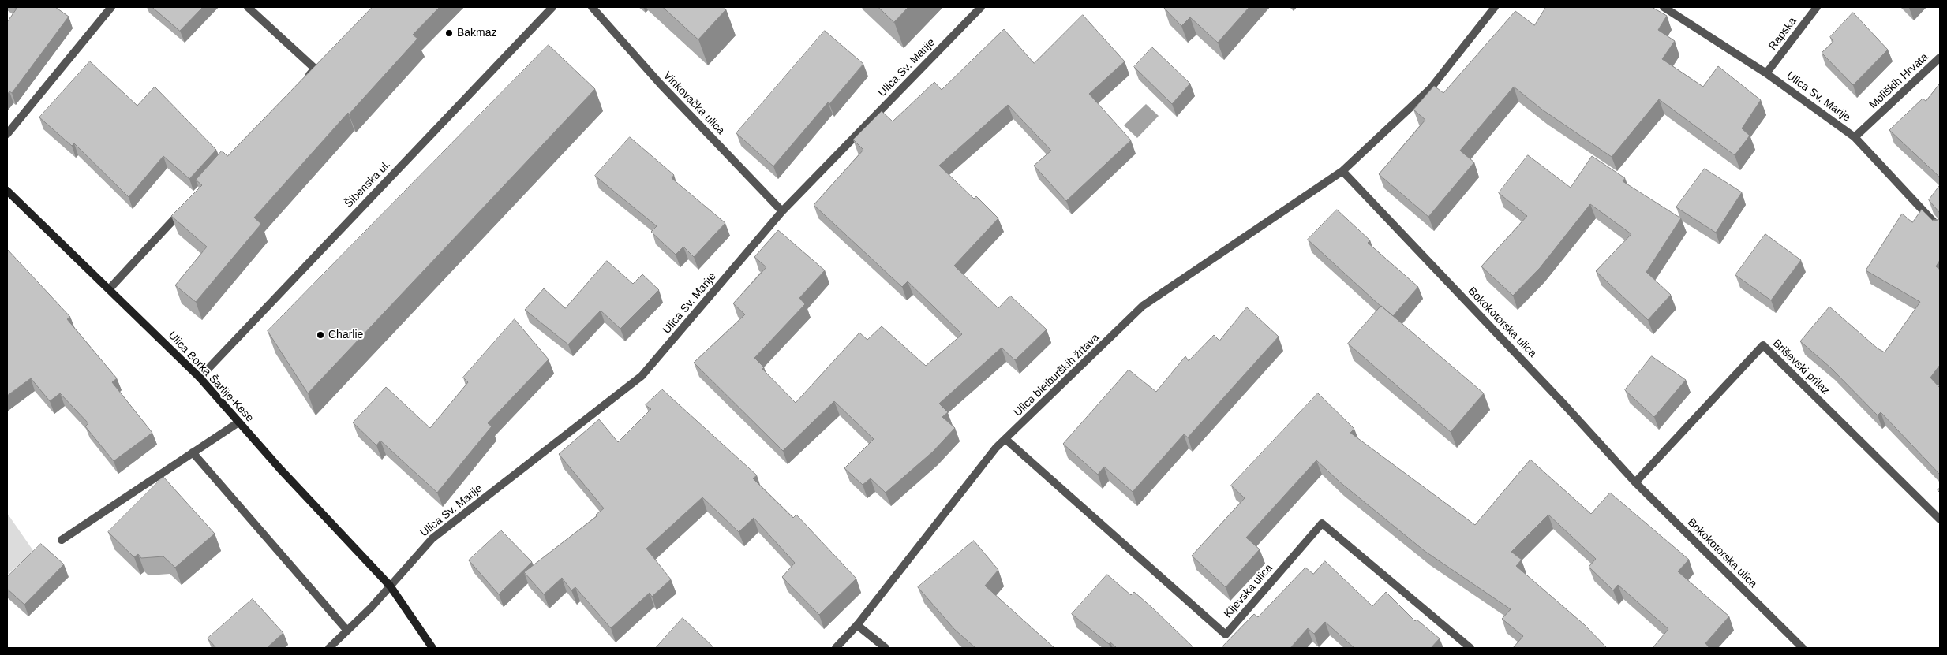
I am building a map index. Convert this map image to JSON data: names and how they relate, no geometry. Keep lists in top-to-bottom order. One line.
{"streets":{"street":["Rapska","Ulica Sv. Marije","Moliških Hrvata","Vinkovačka ulica","Šibenska ul.","Bokokotorska ulica","Briševski prilaz","Ulica bleiburških žrtava","Ulica Borka Šarlije-Kese","Kijevska ulica"]},"crossings":[["Rapska","Ulica Sv. Marije"],["Ulica Sv. Marije","Moliških Hrvata"],["Ulica Sv. Marije","Vinkovačka ulica"],["Ulica Sv. Marije","Ulica Borka Šarlije-Kese"],["Šibenska ul.","Ulica Borka Šarlije-Kese"],["Bokokotorska ulica","Briševski prilaz"],["Bokokotorska ulica","Ulica bleiburških žrtava"],["Ulica bleiburških žrtava","Kijevska ulica"]],"places":["Bakmaz","Charlie"]}
